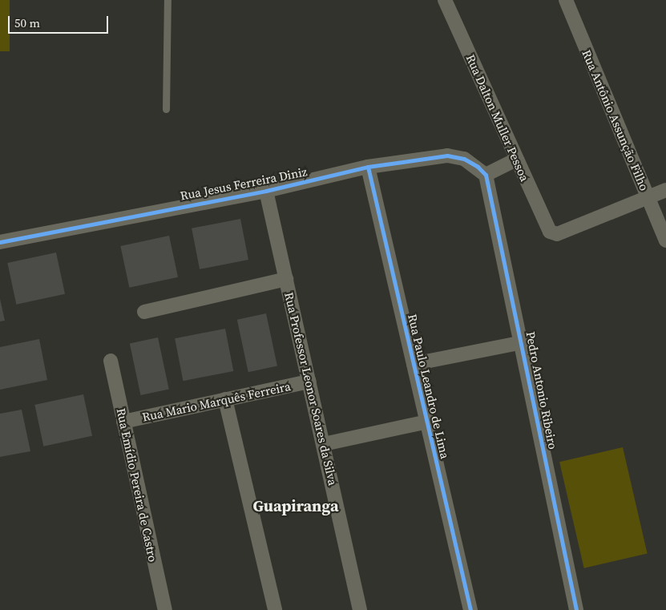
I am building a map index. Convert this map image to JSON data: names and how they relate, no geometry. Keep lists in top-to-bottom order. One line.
{"streets":{"street":["Rua Dalton Muller Pessoa","Rua Antônio Assunção Filho","Rua Jesus Ferreira Diniz","Rua Paulo Leandro de Lima","Rua Professor Leonor Soares da Silva","Pedro Antonio Ribeiro","Rua Mario Marquês Ferreira","Rua Emídio Pereira de Castro"]},"crossings":[["Rua Dalton Muller Pessoa","Rua Antônio Assunção Filho"],["Rua Jesus Ferreira Diniz","Rua Paulo Leandro de Lima"],["Rua Jesus Ferreira Diniz","Rua Professor Leonor Soares da Silva"],["Rua Jesus Ferreira Diniz","Pedro Antonio Ribeiro"],["Rua Professor Leonor Soares da Silva","Rua Mario Marquês Ferreira"],["Rua Mario Marquês Ferreira","Rua Emídio Pereira de Castro"]],"districts":["Guapiranga"],"scale_bar":"50 m"}
